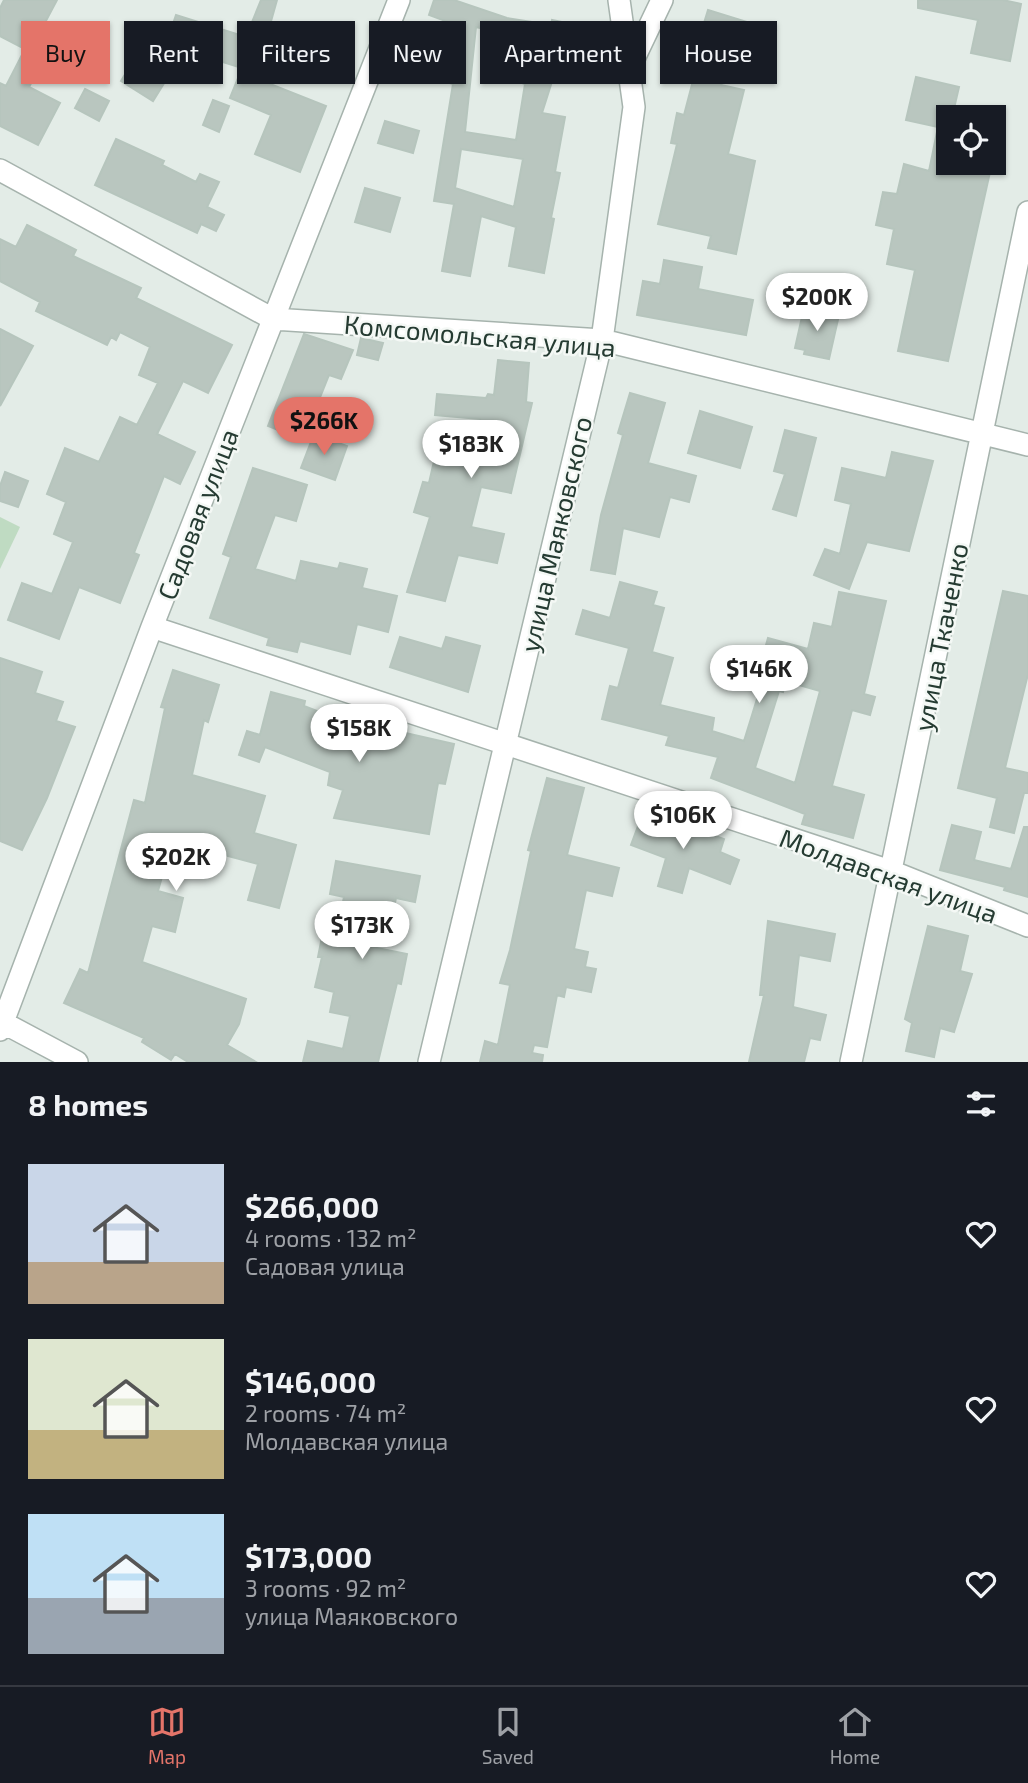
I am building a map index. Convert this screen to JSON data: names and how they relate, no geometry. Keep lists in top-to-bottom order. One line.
{"streets":{"street":["Комсомольская улица","Садовая улица","улица Маяковского","улица Ткаченко","Молдавская улица"]},"crossings":[["Комсомольская улица","Садовая улица"],["Комсомольская улица","улица Маяковского"],["Комсомольская улица","улица Ткаченко"],["Садовая улица","Молдавская улица"],["улица Маяковского","Молдавская улица"],["улица Ткаченко","Молдавская улица"]],"page":{"chip":["Buy","Rent","Filters","New","Apartment","House"],"price":["$200K","$266K","$183K","$146K","$158K","$106K","$202K","$173K"],"heading":"8 homes","list":[{"name":"$266,000","note":"4 rooms · 132 m² · Садовая улица"},{"name":"$146,000","note":"2 rooms · 74 m² · Молдавская улица"},{"name":"$173,000","note":"3 rooms · 92 m² · улица Маяковского"}],"tabs":["Map","Saved","Home"]}}
